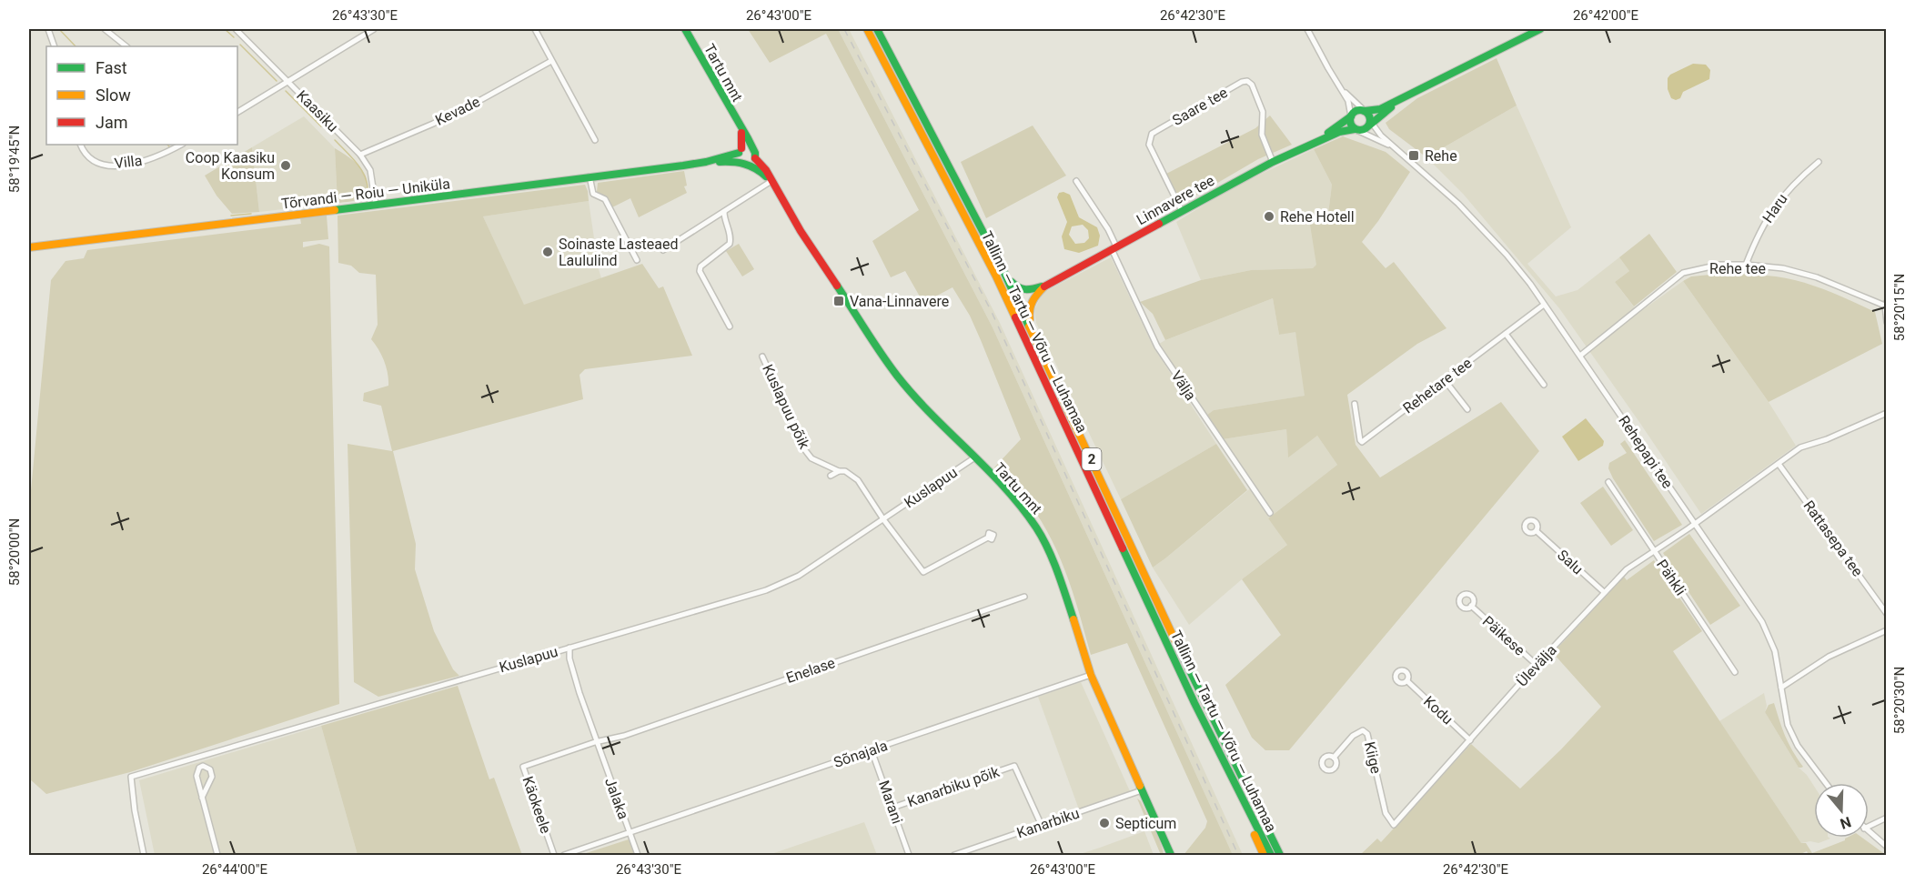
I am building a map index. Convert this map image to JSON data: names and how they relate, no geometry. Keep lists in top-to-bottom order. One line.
{"streets":{"main road":["Tartu mnt","Tõrvandi — Roiu — Uniküla","Linnavere tee","Tallinn — Tartu — Võru — Luhamaa","2"],"street":["Saare tee","Kaasiku","Kevade","Villa","Haru","Rehe tee","Välja","Rehetare tee","Kuslapuu põik","Rehepapi tee","Kuslapuu","Rattasepa tee","Salu","Pähkli","Päikese","Ülevälja","Enelase","Kodu","Sõnajala","Kiige","Kanarbiku põik","Jalaka","Marani","Käokeele","Kanarbiku"]},"crossings":[["Tartu mnt","Tõrvandi — Roiu — Uniküla"],["Tartu mnt","Kuslapuu"],["Tartu mnt","Sõnajala"],["Tartu mnt","Kanarbiku"],["Saare tee","Linnavere tee"],["Kaasiku","Kevade"],["Kaasiku","Tõrvandi — Roiu — Uniküla"],["Linnavere tee","Välja"],["Linnavere tee","Rehepapi tee"],["Haru","Rehe tee"],["Rehe tee","Rehepapi tee"],["Rehetare tee","Rehepapi tee"],["Kuslapuu põik","Kuslapuu"],["Rehepapi tee","Ülevälja"],["Kuslapuu","Jalaka"],["Salu","Ülevälja"],["Pähkli","Ülevälja"],["Päikese","Ülevälja"],["Ülevälja","Kodu"],["Ülevälja","Kiige"],["Enelase","Jalaka"],["Enelase","Käokeele"],["Sõnajala","Jalaka"],["Sõnajala","Marani"],["Kanarbiku põik","Marani"],["Kanarbiku põik","Kanarbiku"],["Jalaka","Käokeele"]],"places":{"transit":["Rehe","Vana-Linnavere"],"other":["Coop Kaasiku Konsum","Rehe Hotell","Soinaste Lasteaed Laululind","Septicum"]},"legend":["Fast","Slow","Jam"],"north":"bottom","coordinates":["26°43'30\"E","26°43'00\"E","26°42'30\"E","26°42'00\"E","58°19'45\"N","58°20'15\"N","58°20'00\"N","58°20'30\"N","26°44'00\"E"]}
